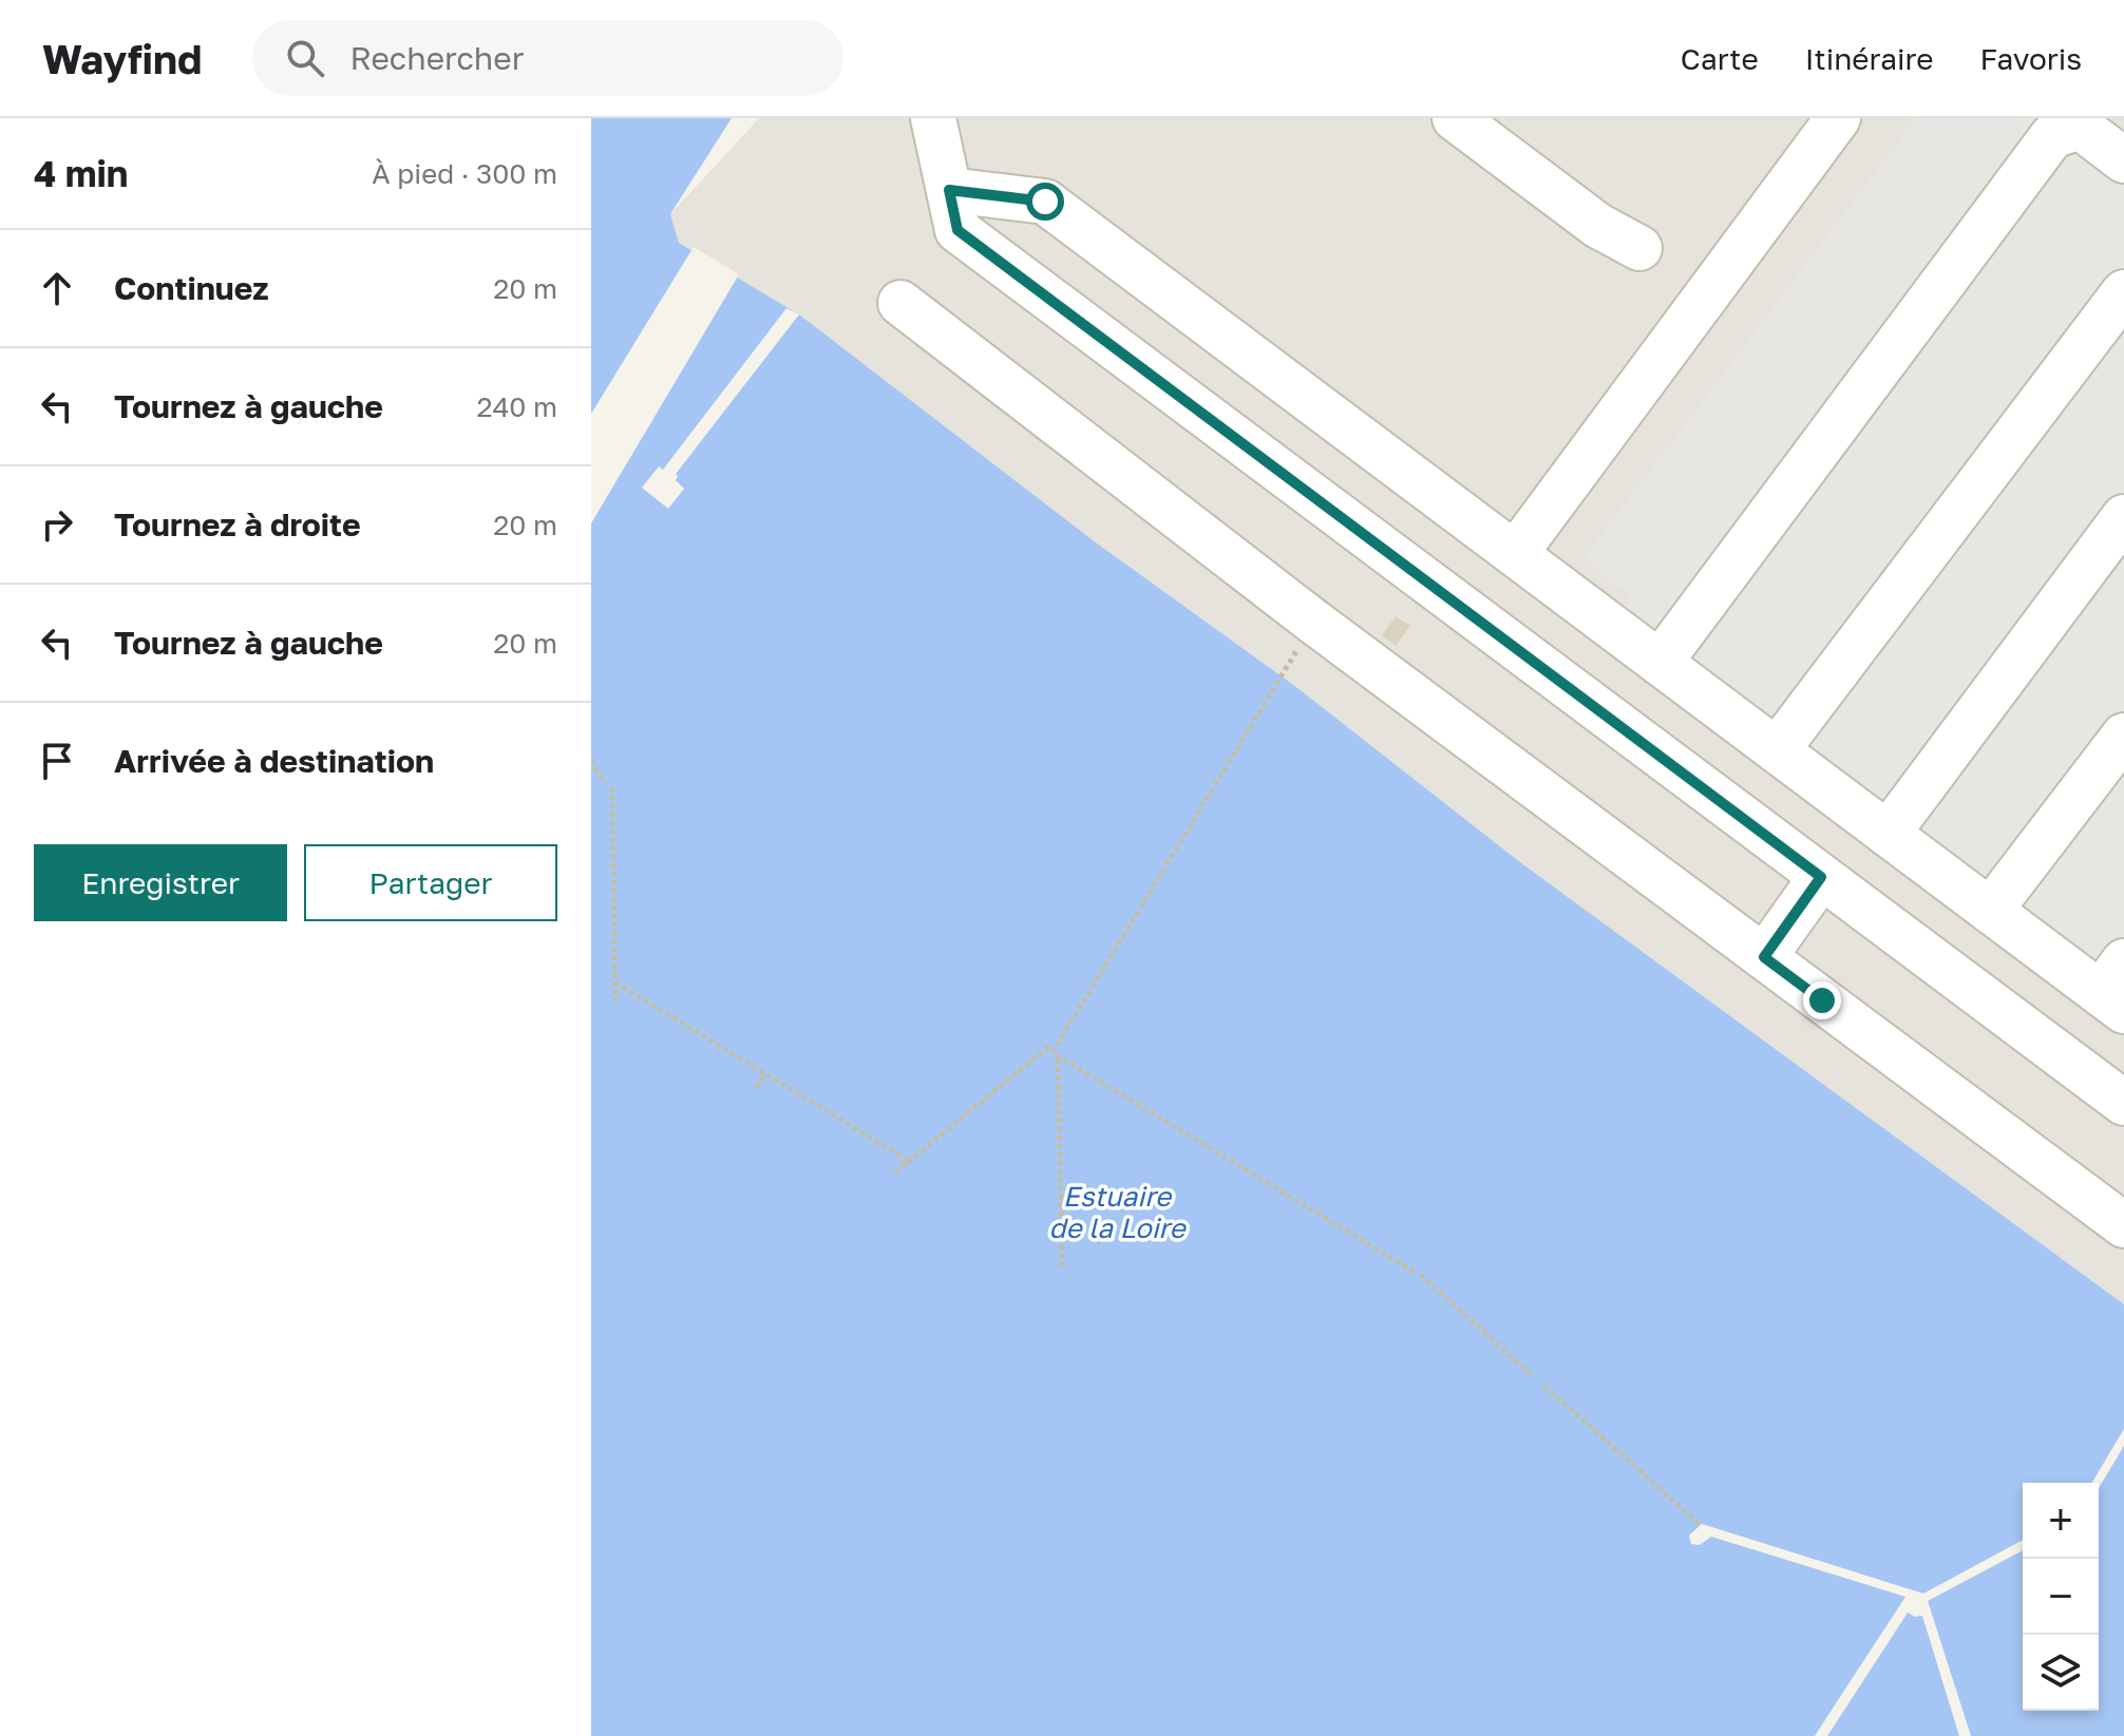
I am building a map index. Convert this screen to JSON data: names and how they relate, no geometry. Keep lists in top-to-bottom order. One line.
{"water":["Estuaire de la Loire"],"page":{"header":"Wayfind","search":"Rechercher","nav":["Carte","Itinéraire","Favoris"],"heading":["4 min","À pied · 300 m"],"list":[["Continuez","20 m"],["Tournez à gauche","240 m"],["Tournez à droite","20 m"],["Tournez à gauche","20 m"],"Arrivée à destination"],"buttons":["Enregistrer","Partager"],"map_buttons":["+","−"]}}
